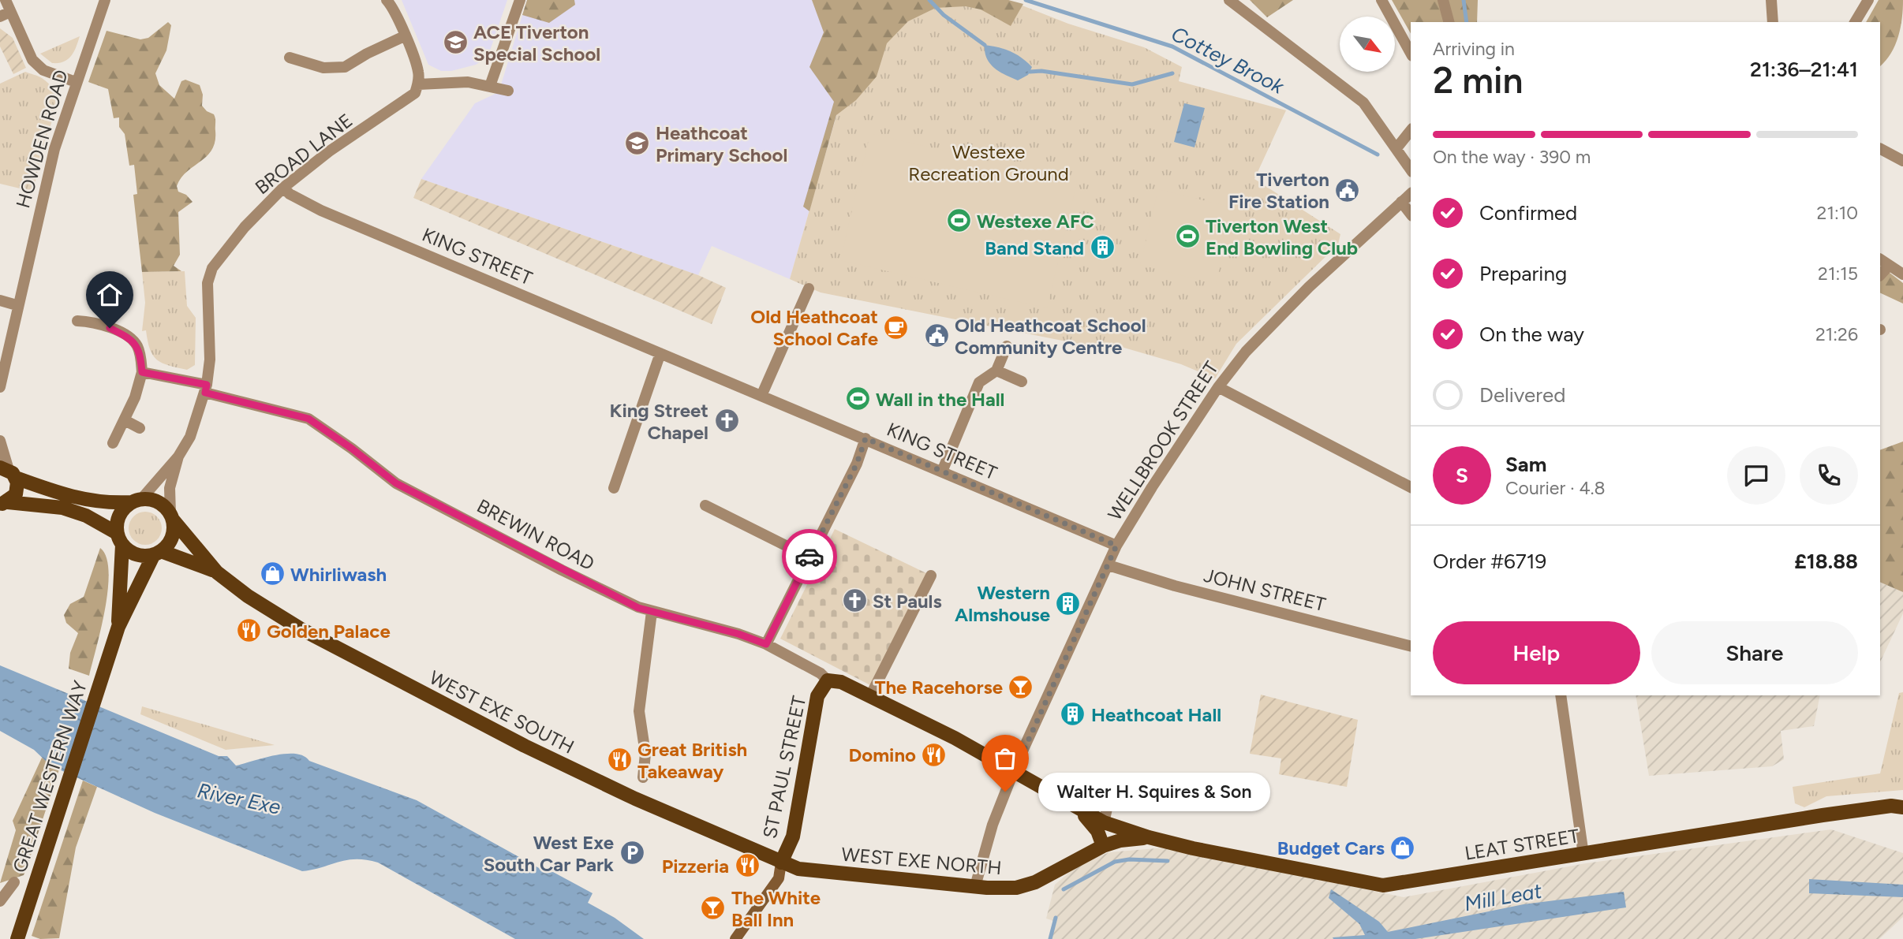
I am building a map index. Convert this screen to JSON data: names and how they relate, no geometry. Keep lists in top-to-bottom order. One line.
{"streets":{"main road":["WEST EXE SOUTH","ST PAUL STREET","GREAT WESTERN WAY","LEAT STREET","WEST EXE NORTH"],"street":["HOWDEN ROAD","BROAD LANE","KING STREET","WELLBROOK STREET","BREWIN ROAD","JOHN STREET"]},"crossings":[["BROAD LANE","KING STREET"],["BROAD LANE","BREWIN ROAD"],["BROAD LANE","WEST EXE SOUTH"],["BROAD LANE","GREAT WESTERN WAY"],["KING STREET","WELLBROOK STREET"],["WELLBROOK STREET","JOHN STREET"],["WELLBROOK STREET","WEST EXE NORTH"],["BREWIN ROAD","ST PAUL STREET"],["WEST EXE SOUTH","ST PAUL STREET"],["WEST EXE SOUTH","GREAT WESTERN WAY"],["WEST EXE SOUTH","WEST EXE NORTH"],["ST PAUL STREET","WEST EXE NORTH"],["LEAT STREET","WEST EXE NORTH"]],"water":["Cottey Brook","River Exe","Mill Leat"],"parks":["Westexe Recreation Ground"],"places":{"school or university":["ACE Tiverton Special School","Heathcoat Primary School"],"public building":["Tiverton Fire Station","Old Heathcoat School Community Centre"],"sports":["Westexe AFC","Tiverton West End Bowling Club","Wall in the Hall"],"building":["Band Stand","Western Almshouse","Heathcoat Hall"],"cafe":["Old Heathcoat School Cafe"],"church":["King Street Chapel","St Pauls"],"shop":["Whirliwash","Budget Cars"],"restaurant":["Golden Palace","Domino","Great British Takeaway","Pizzeria"],"bar":["The Racehorse","The White Ball Inn"],"other":["Walter H. Squires & Son"],"parking":["West Exe South Car Park"]},"north":"bottom right","page":{"heading":["2 min","Arriving in","21:36–21:41"],"panel":["Sam","Courier · 4.8","Order #6719","£18.88"],"bar":"On the way · 390 m","list":[["Confirmed","21:10"],["Preparing","21:15"],["On the way","21:26"],"Delivered"],"round":"S","buttons":["Help","Share"],"bubble":"Walter H. Squires & Son"}}
